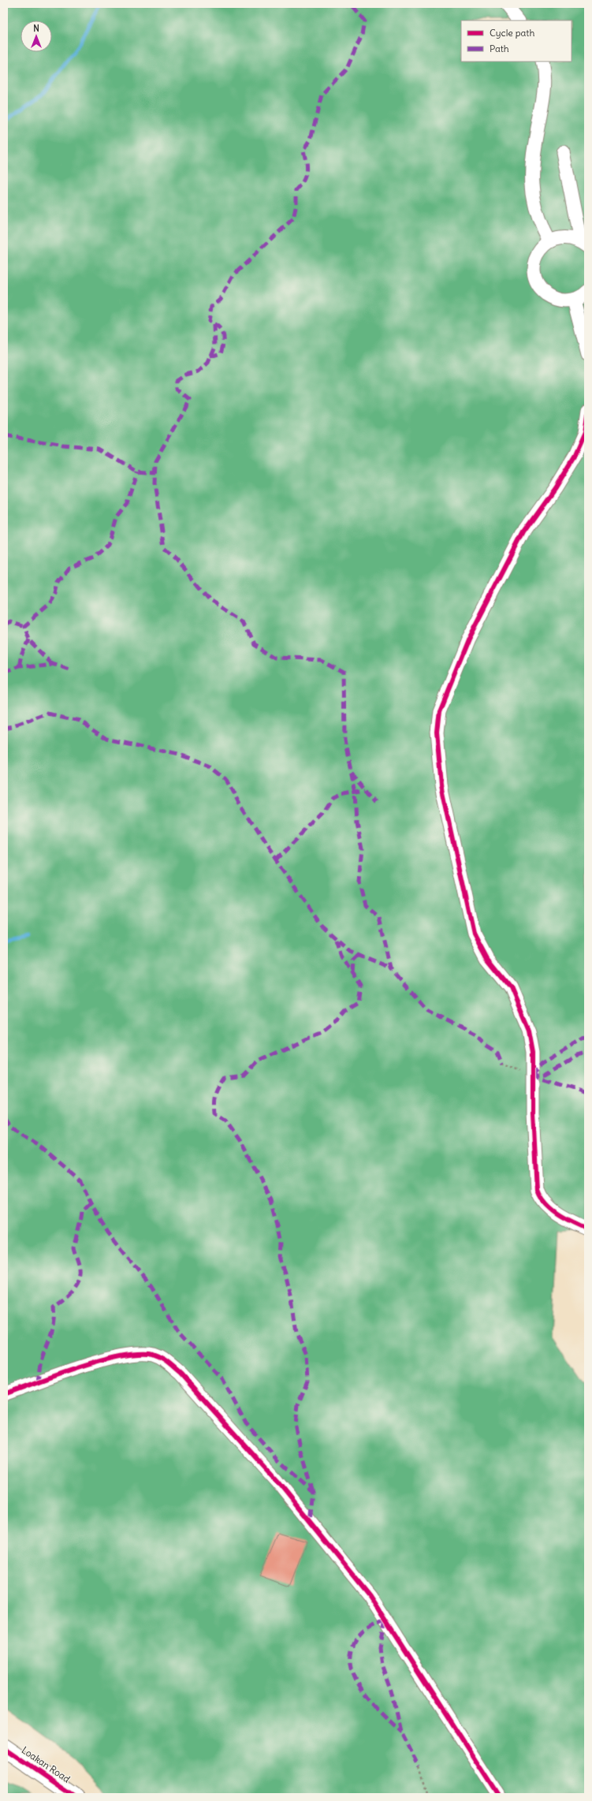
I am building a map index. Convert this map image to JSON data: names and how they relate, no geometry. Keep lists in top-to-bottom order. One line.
{"streets":{"main road":["Loakan Road"]},"legend":["Cycle path","Path"],"north":"top"}
